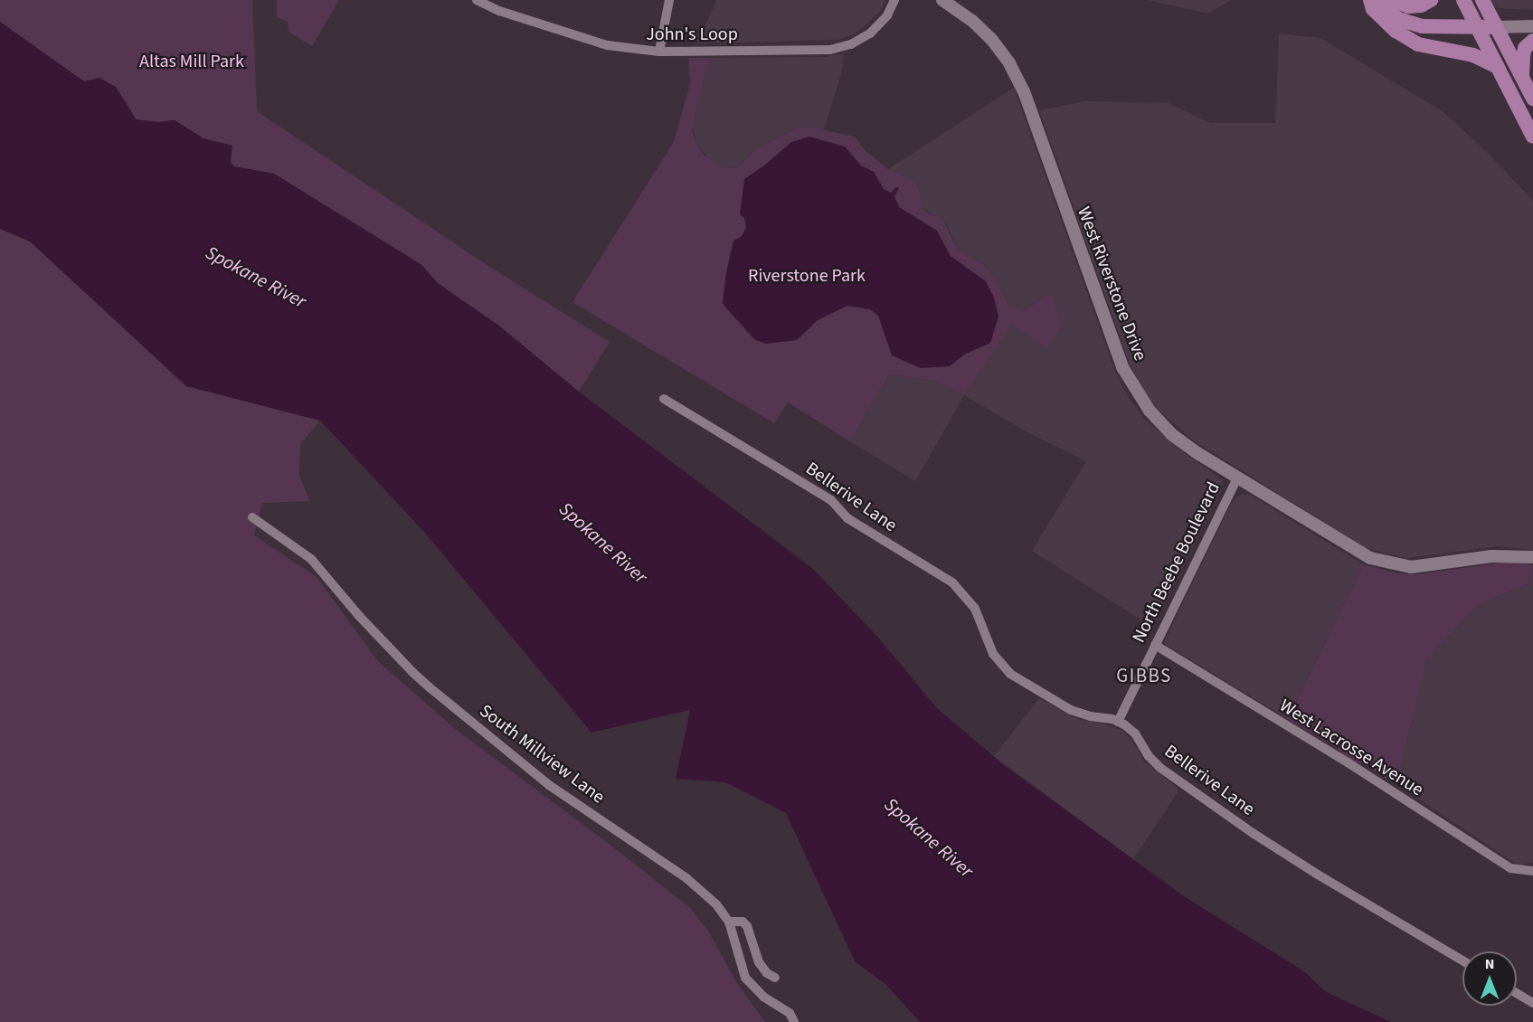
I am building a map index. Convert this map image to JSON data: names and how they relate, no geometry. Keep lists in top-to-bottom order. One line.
{"streets":{"street":["John's Loop","West Riverstone Drive","Bellerive Lane","North Beebe Boulevard","West Lacrosse Avenue","South Millview Lane"]},"crossings":[["West Riverstone Drive","North Beebe Boulevard"],["Bellerive Lane","North Beebe Boulevard"],["North Beebe Boulevard","West Lacrosse Avenue"]],"districts":["GIBBS"],"water":["Spokane River"],"parks":["Altas Mill Park","Riverstone Park"],"north":"top"}
